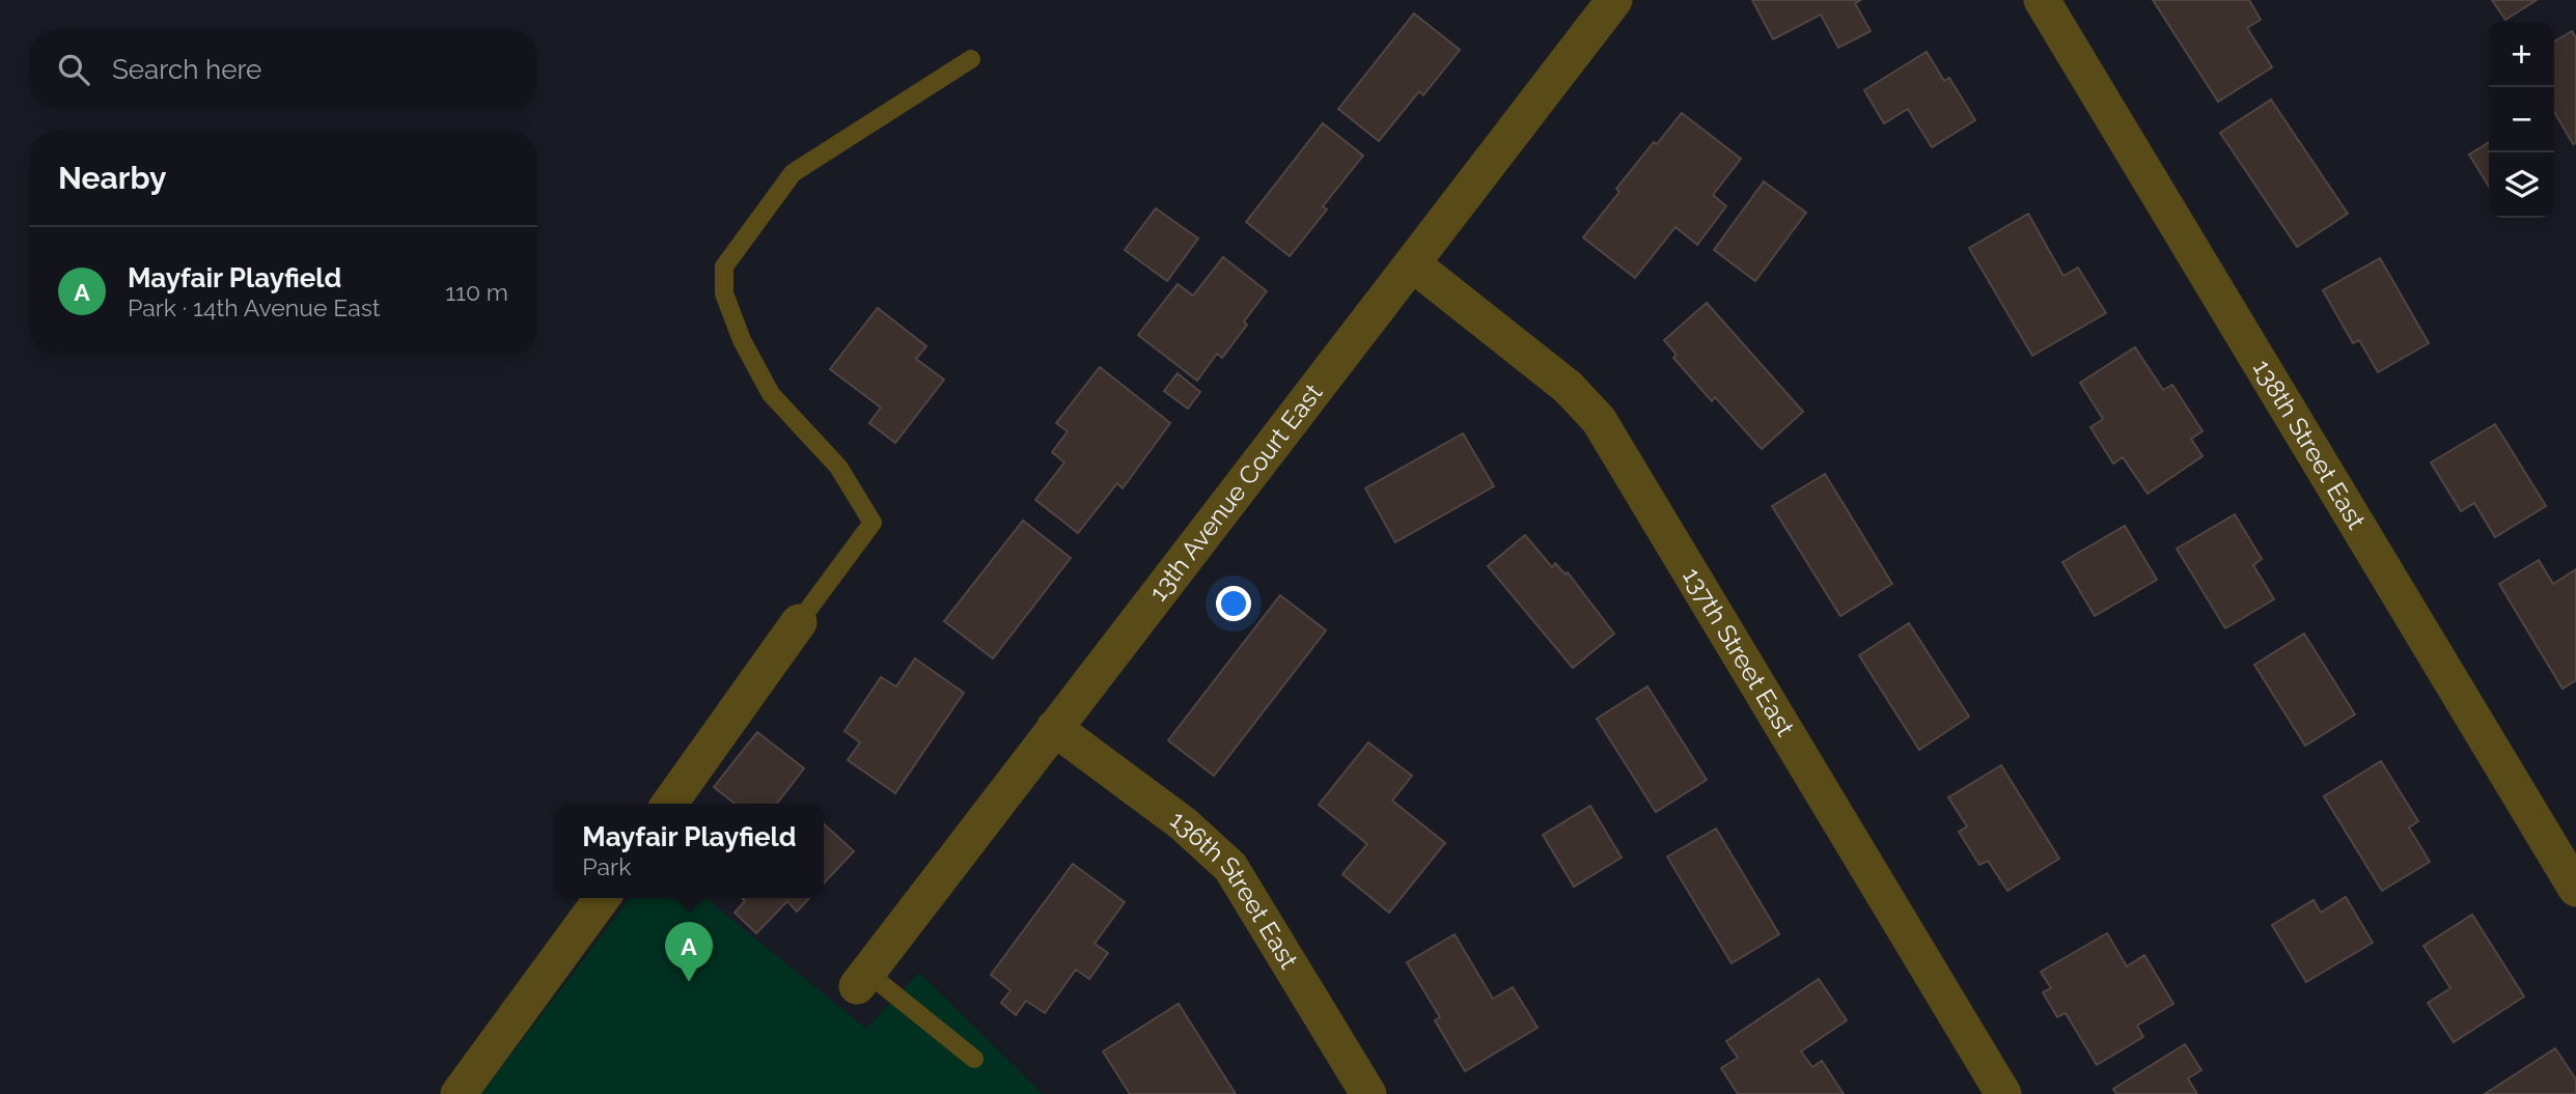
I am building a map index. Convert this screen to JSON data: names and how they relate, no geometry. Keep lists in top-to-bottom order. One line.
{"streets":{"street":["138th Street East","13th Avenue Court East","137th Street East","136th Street East"]},"crossings":[["13th Avenue Court East","137th Street East"],["13th Avenue Court East","136th Street East"]],"page":{"map_buttons":["+","−"],"search":"Search here","heading":"Nearby","list":[{"mark":"A","name":"Mayfair Playfield","note":"Park · 14th Avenue East","value":"110 m"}],"popup":["Mayfair Playfield","Park"],"pins":"A"}}
